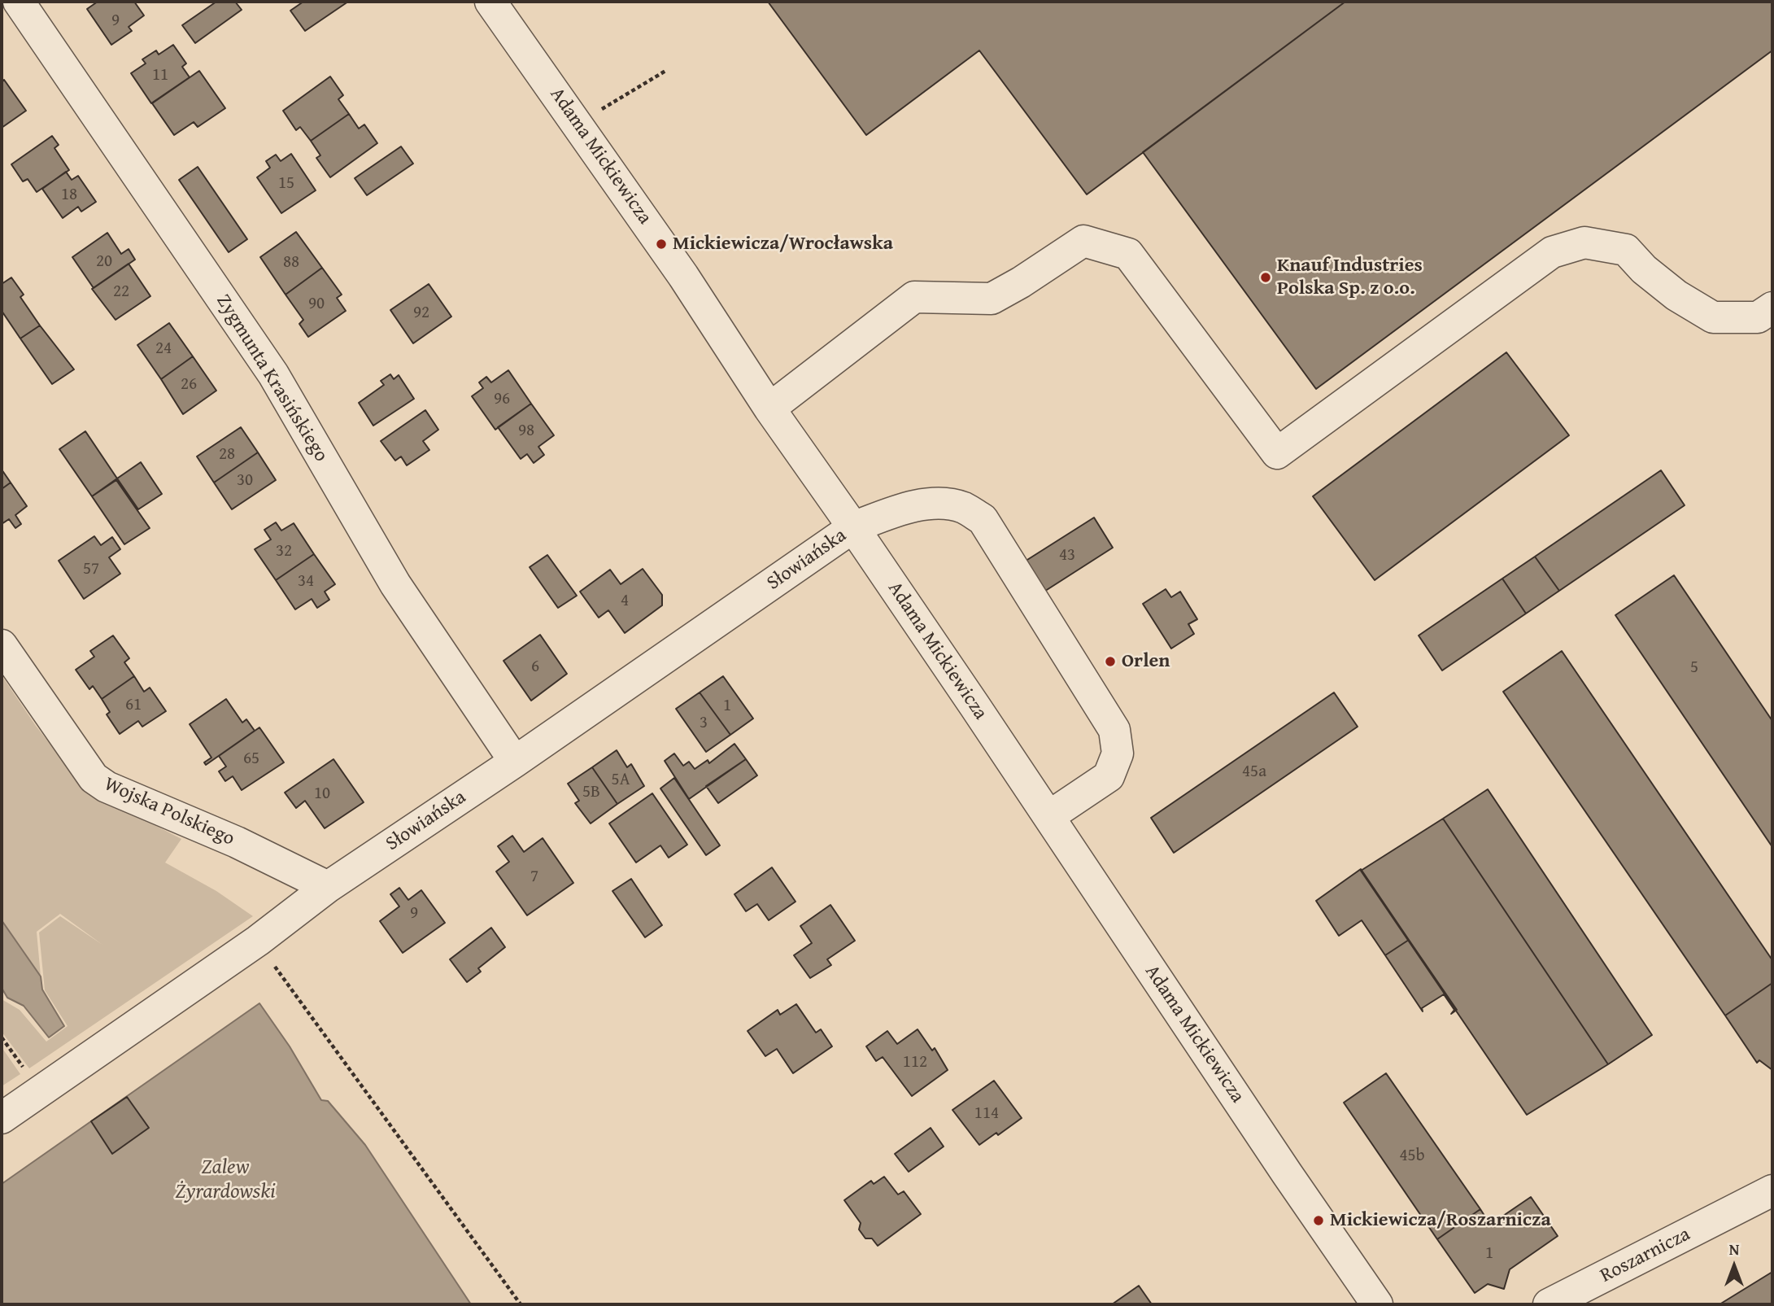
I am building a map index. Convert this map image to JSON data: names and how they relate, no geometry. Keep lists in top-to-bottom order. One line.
{"streets":{"street":["Adama Mickiewicza","Zygmunta Krasińskiego","Słowiańska","Wojska Polskiego","Roszarnicza"]},"crossings":[["Adama Mickiewicza","Słowiańska"],["Zygmunta Krasińskiego","Słowiańska"],["Słowiańska","Wojska Polskiego"]],"water":["Zalew Żyrardowski"],"places":["Mickiewicza/Wrocławska","Knauf Industries Polska Sp. z o.o.","Orlen","Mickiewicza/Roszarnicza"],"house_numbers":["9","11","15","18","20","88","22","90","92","24","26","96","98","28","30","32","43","57","34","4","6","5","61","1","3","65","45a","5A","5B","10","7","9","112","114","45b","1"],"north":"top"}
